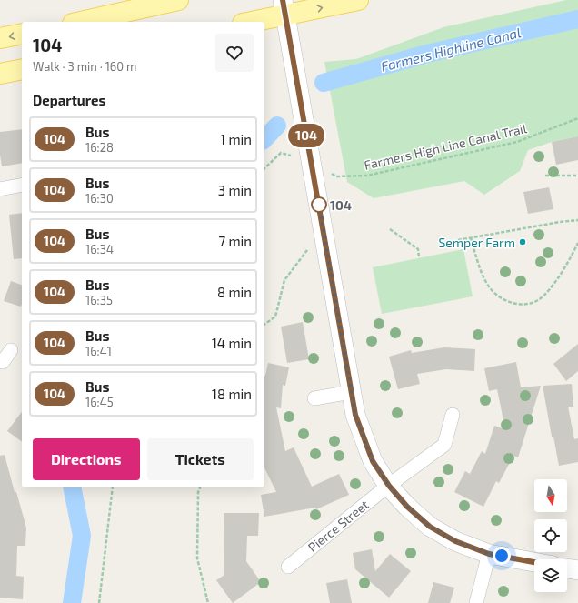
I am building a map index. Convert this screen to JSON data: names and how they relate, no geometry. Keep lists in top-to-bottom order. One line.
{"streets":{"street":["Pierce Street"],"path":["Farmers High Line Canal Trail"]},"water":["Farmers Highline Canal"],"places":["104","Semper Farm"],"lines":["bus line 104"],"north":"bottom","page":{"on_map":"104","heading":[["104","Walk · 3 min · 160 m"],"Departures"],"list":[{"mark":"104","name":"Bus","note":"16:28","value":"1 min"},{"mark":"104","name":"Bus","note":"16:30","value":"3 min"},{"mark":"104","name":"Bus","note":"16:34","value":"7 min"},{"mark":"104","name":"Bus","note":"16:35","value":"8 min"},{"mark":"104","name":"Bus","note":"16:41","value":"14 min"},{"mark":"104","name":"Bus","note":"16:45","value":"18 min"}],"buttons":["Directions","Tickets"]}}
